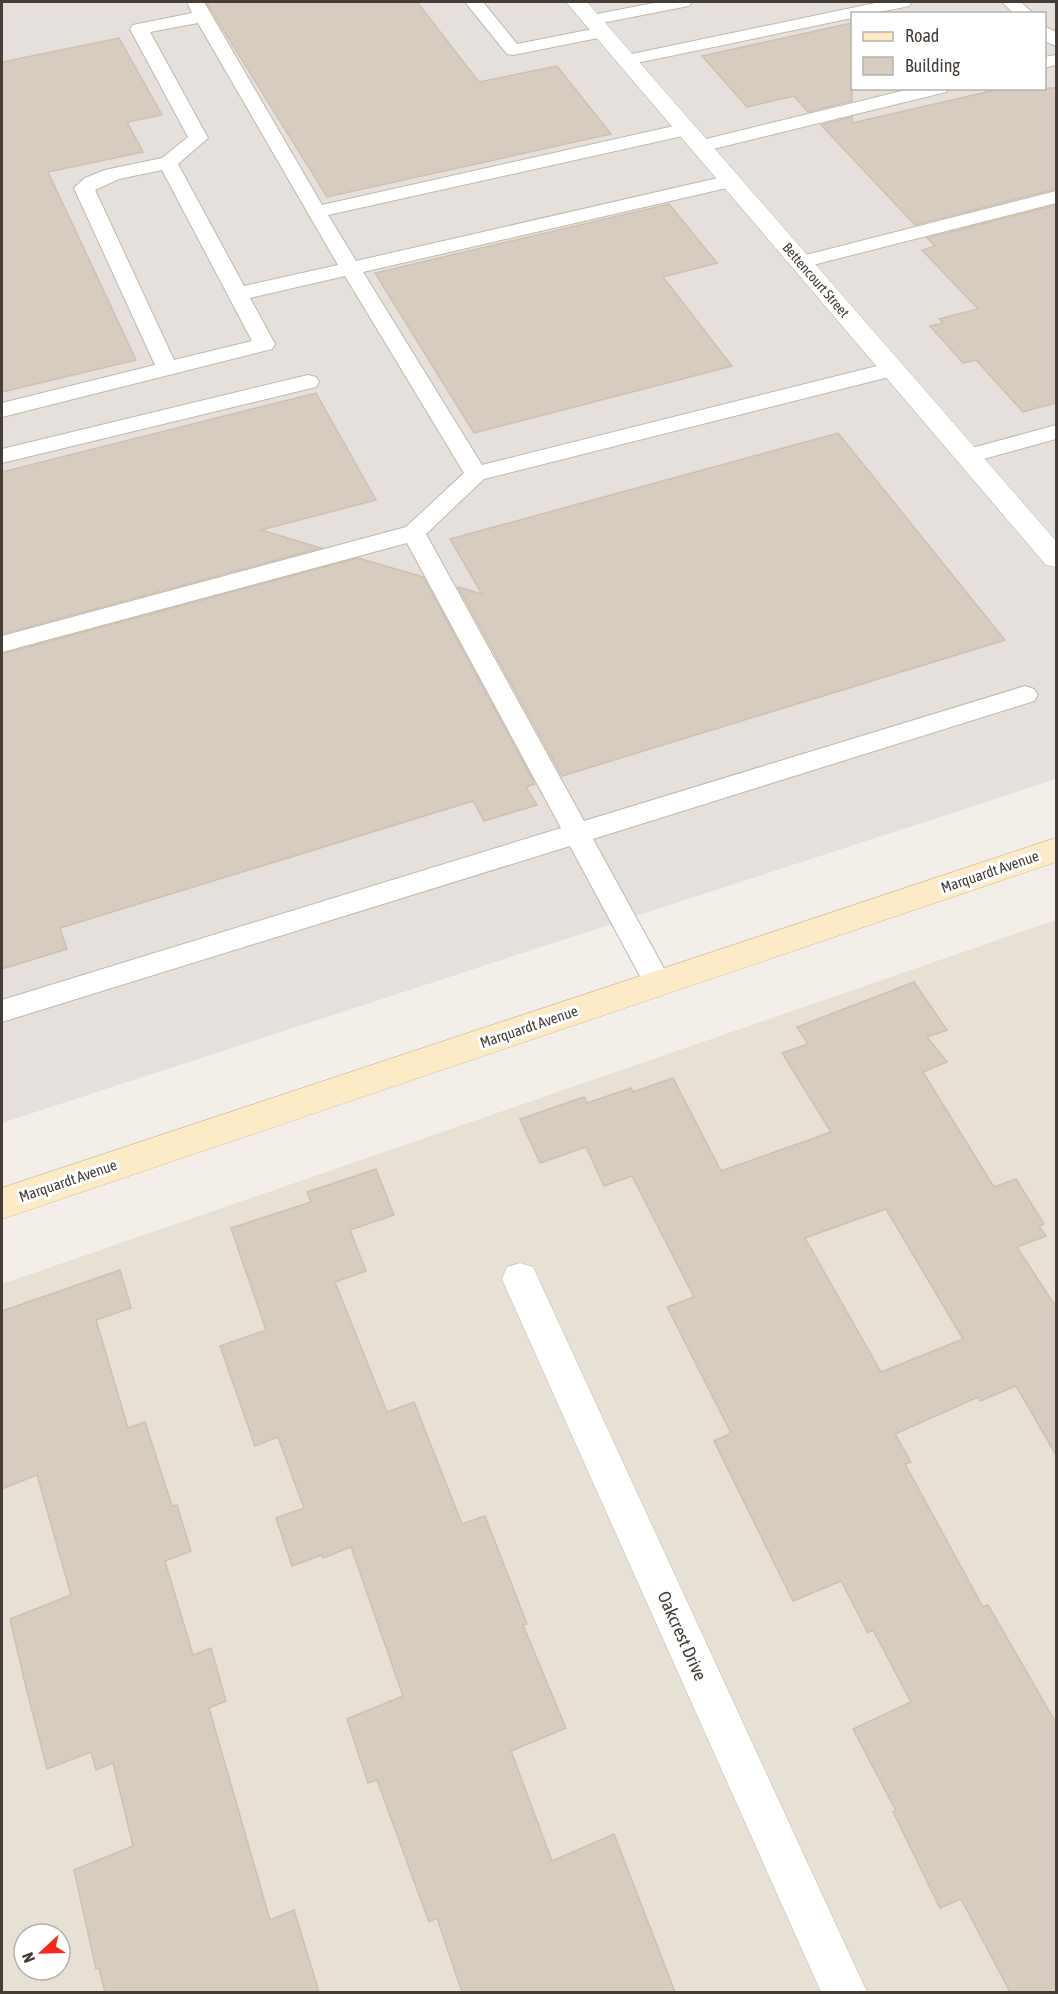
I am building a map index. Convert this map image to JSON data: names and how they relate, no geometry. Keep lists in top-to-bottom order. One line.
{"streets":{"main road":["Marquardt Avenue"],"street":["Bettencourt Street","Oakcrest Drive"]},"legend":["Road","Building"],"north":"left"}
